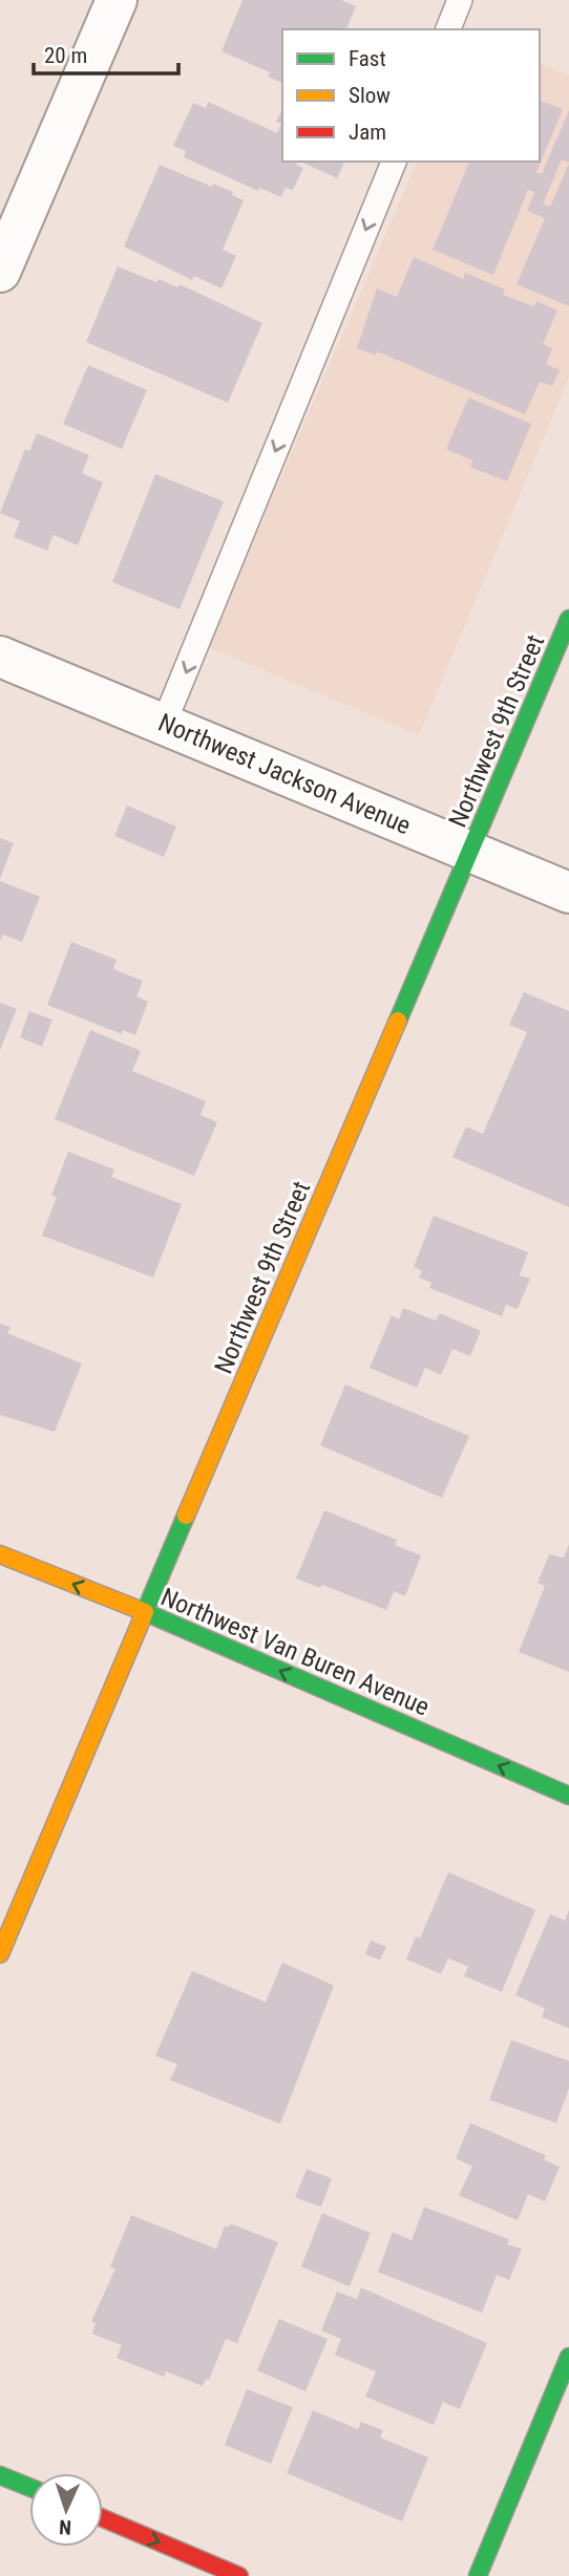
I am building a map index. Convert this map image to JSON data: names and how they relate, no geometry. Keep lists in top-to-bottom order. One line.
{"streets":{"main road":["Northwest 9th Street","Northwest Van Buren Avenue"],"street":["Northwest Jackson Avenue"]},"crossings":[["Northwest 9th Street","Northwest Jackson Avenue"],["Northwest 9th Street","Northwest Van Buren Avenue"]],"one_way":["Northwest Van Buren Avenue"],"legend":["Fast","Slow","Jam"],"scale_bar":"20 m","north":"bottom"}
